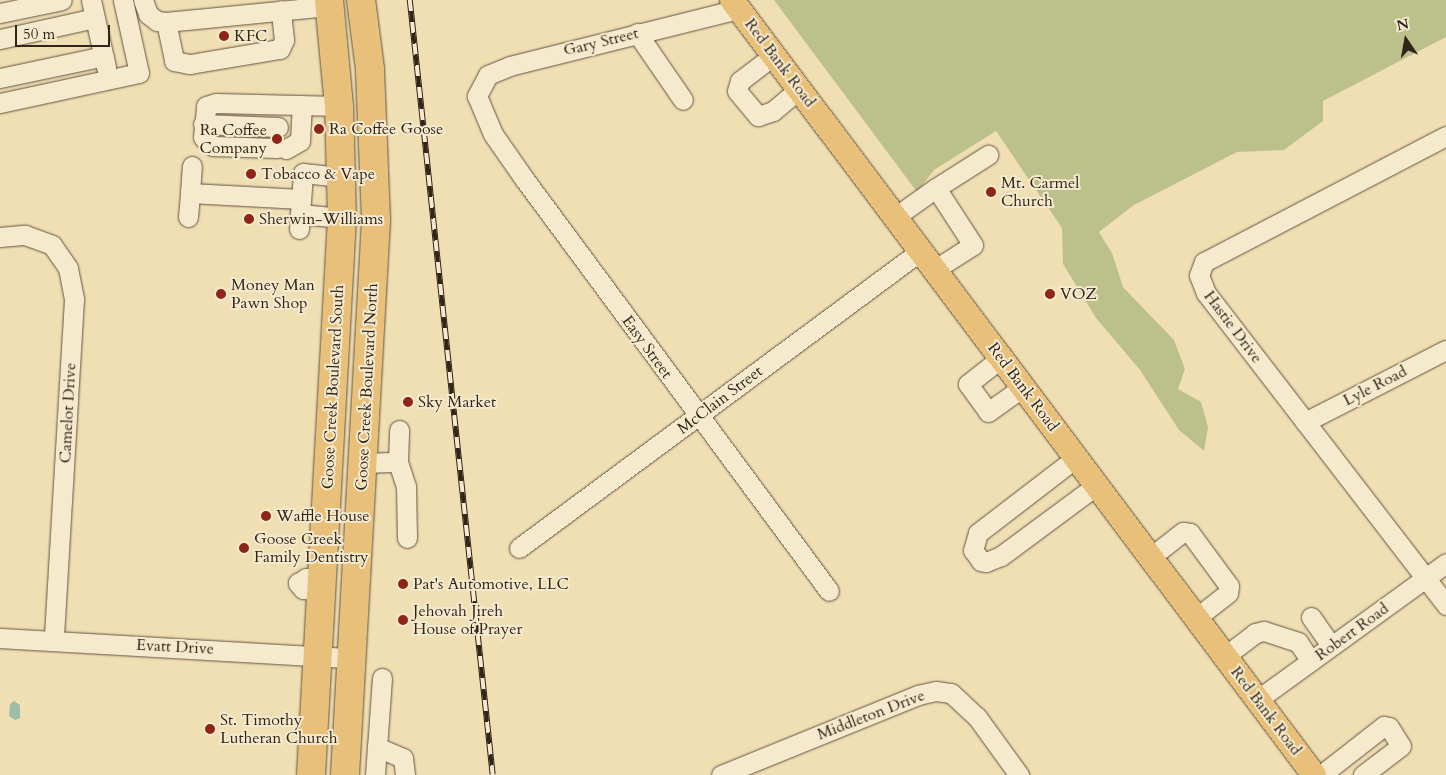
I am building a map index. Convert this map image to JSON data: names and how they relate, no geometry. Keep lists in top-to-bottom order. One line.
{"streets":{"highway":["Goose Creek Boulevard South","Goose Creek Boulevard North"],"main road":["Red Bank Road"],"street":["Gary Street","Hastie Drive","Easy Street","Lyle Road","McClain Street","Camelot Drive","Robert Road","Evatt Drive","Middleton Drive"]},"crossings":[["Gary Street","Red Bank Road"],["Gary Street","Easy Street"],["Red Bank Road","McClain Street"],["Red Bank Road","Robert Road"],["Hastie Drive","Lyle Road"],["Hastie Drive","Robert Road"],["Easy Street","McClain Street"],["Goose Creek Boulevard South","Evatt Drive"],["Goose Creek Boulevard North","Evatt Drive"],["Camelot Drive","Evatt Drive"]],"places":["KFC","Ra Coffee Goose","Ra Coffee Company","Tobacco & Vape","Mt. Carmel Church","Sherwin-Williams","Money Man Pawn Shop","VOZ","Sky Market","Waffle House","Goose Creek Family Dentistry","Pat's Automotive, LLC","Jehovah Jireh House of Prayer","St. Timothy Lutheran Church"],"scale_bar":"50 m","north":"top"}
